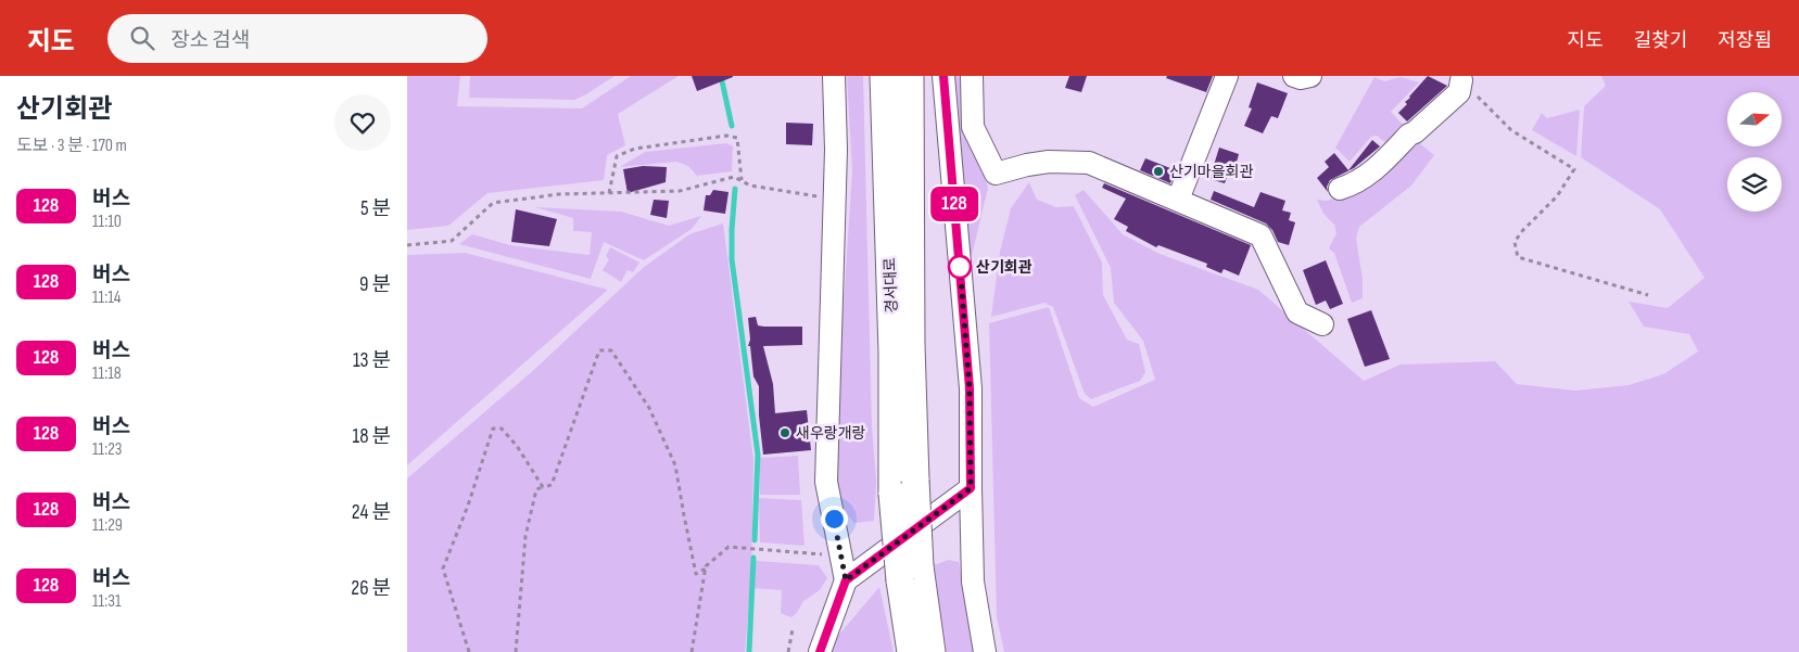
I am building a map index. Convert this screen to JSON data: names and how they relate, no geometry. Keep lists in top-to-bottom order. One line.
{"streets":{"main road":["경서대로"]},"places":["산기마을회관","산기회관","새우랑개랑"],"lines":["bus line 128"],"north":"right","page":{"header":"지도","search":"장소 검색","nav":["지도","길찾기","저장됨"],"heading":["산기회관","도보 · 3 분 · 170 m"],"on_map":"128","list":[{"mark":"128","name":"버스","note":"11:10","value":"5 분"},{"mark":"128","name":"버스","note":"11:14","value":"9 분"},{"mark":"128","name":"버스","note":"11:18","value":"13 분"},{"mark":"128","name":"버스","note":"11:23","value":"18 분"},{"mark":"128","name":"버스","note":"11:29","value":"24 분"},{"mark":"128","name":"버스","note":"11:31","value":"26 분"}]}}
